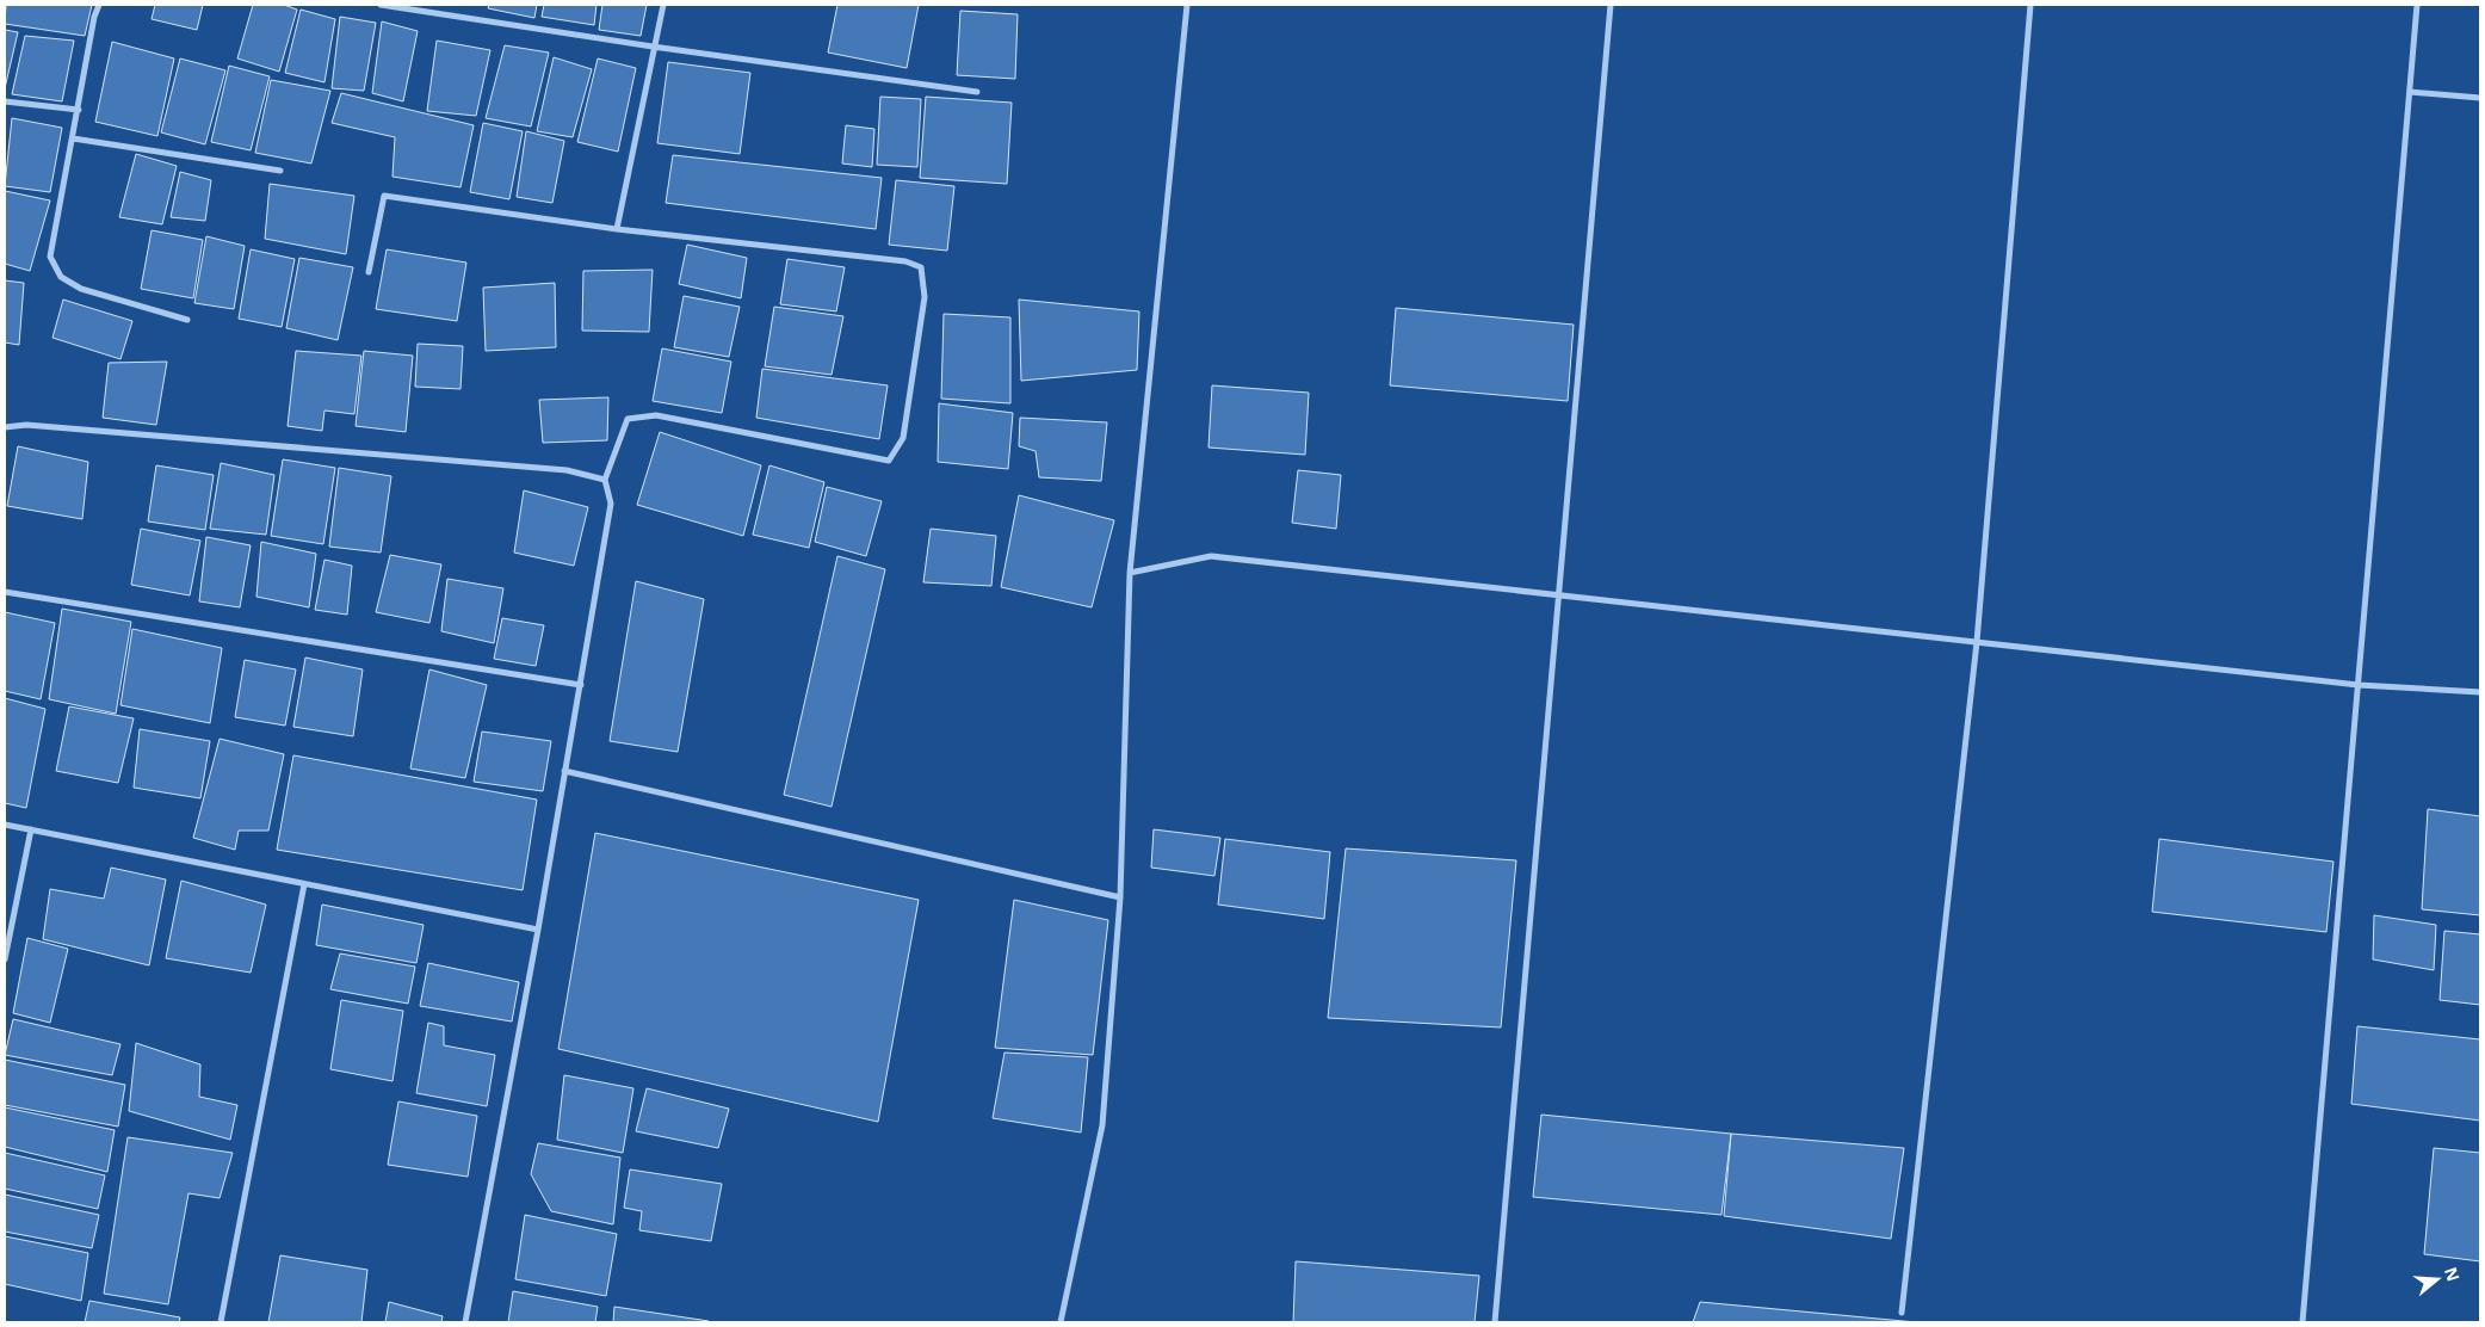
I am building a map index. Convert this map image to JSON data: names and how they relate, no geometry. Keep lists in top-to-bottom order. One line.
{"north":"right"}
